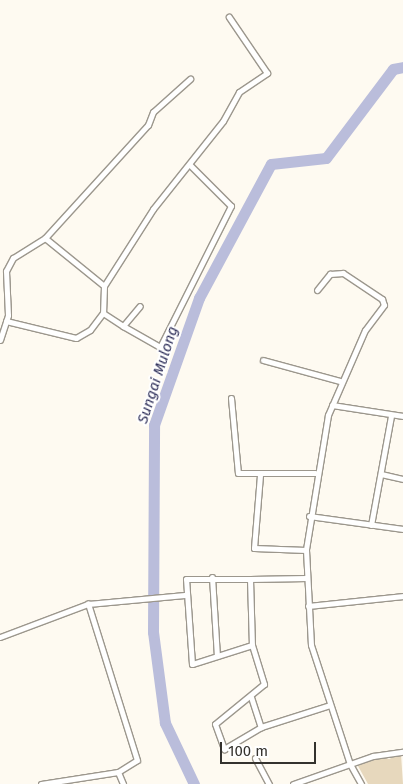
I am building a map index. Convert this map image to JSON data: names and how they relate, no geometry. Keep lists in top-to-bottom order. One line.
{"water":["Sungai Mulong"],"scale_bar":"100 m"}
